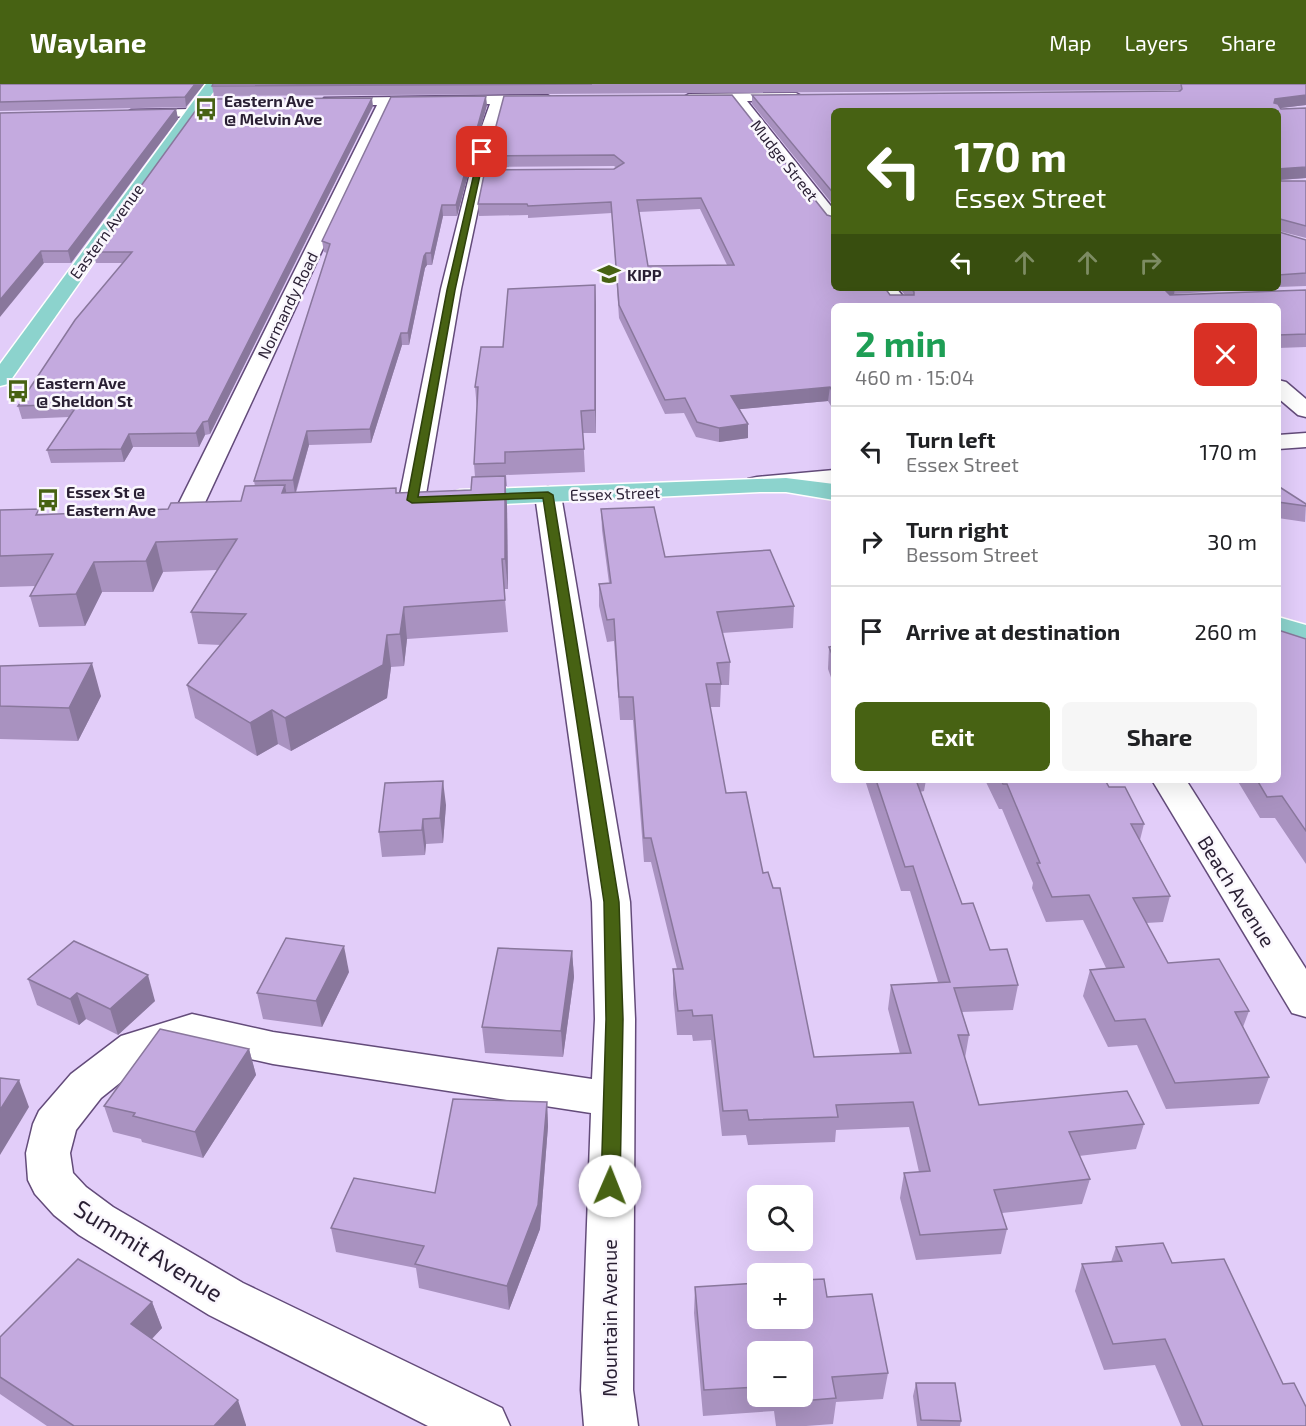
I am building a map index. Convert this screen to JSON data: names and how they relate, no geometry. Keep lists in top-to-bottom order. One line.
{"streets":{"main road":["Eastern Avenue","Essex Street"],"street":["Mudge Street","Normandy Road","Beach Avenue","Summit Avenue","Mountain Avenue"]},"crossings":[["Essex Street","Mountain Avenue"],["Summit Avenue","Mountain Avenue"]],"places":{"bus stop":["Eastern Ave @ Melvin Ave","Eastern Ave @ Sheldon St","Essex St @ Eastern Ave"],"school or university":["KIPP"]},"page":{"header":"Waylane","nav":["Map","Layers","Share"],"turn":["170 m","Essex Street"],"heading":["2 min","460 m · 15:04"],"list":[{"name":"Turn left","note":"Essex Street","value":"170 m"},{"name":"Turn right","note":"Bessom Street","value":"30 m"},{"name":"Arrive at destination","value":"260 m"}],"buttons":["Exit","Share"],"map_buttons":["+","−"]}}
